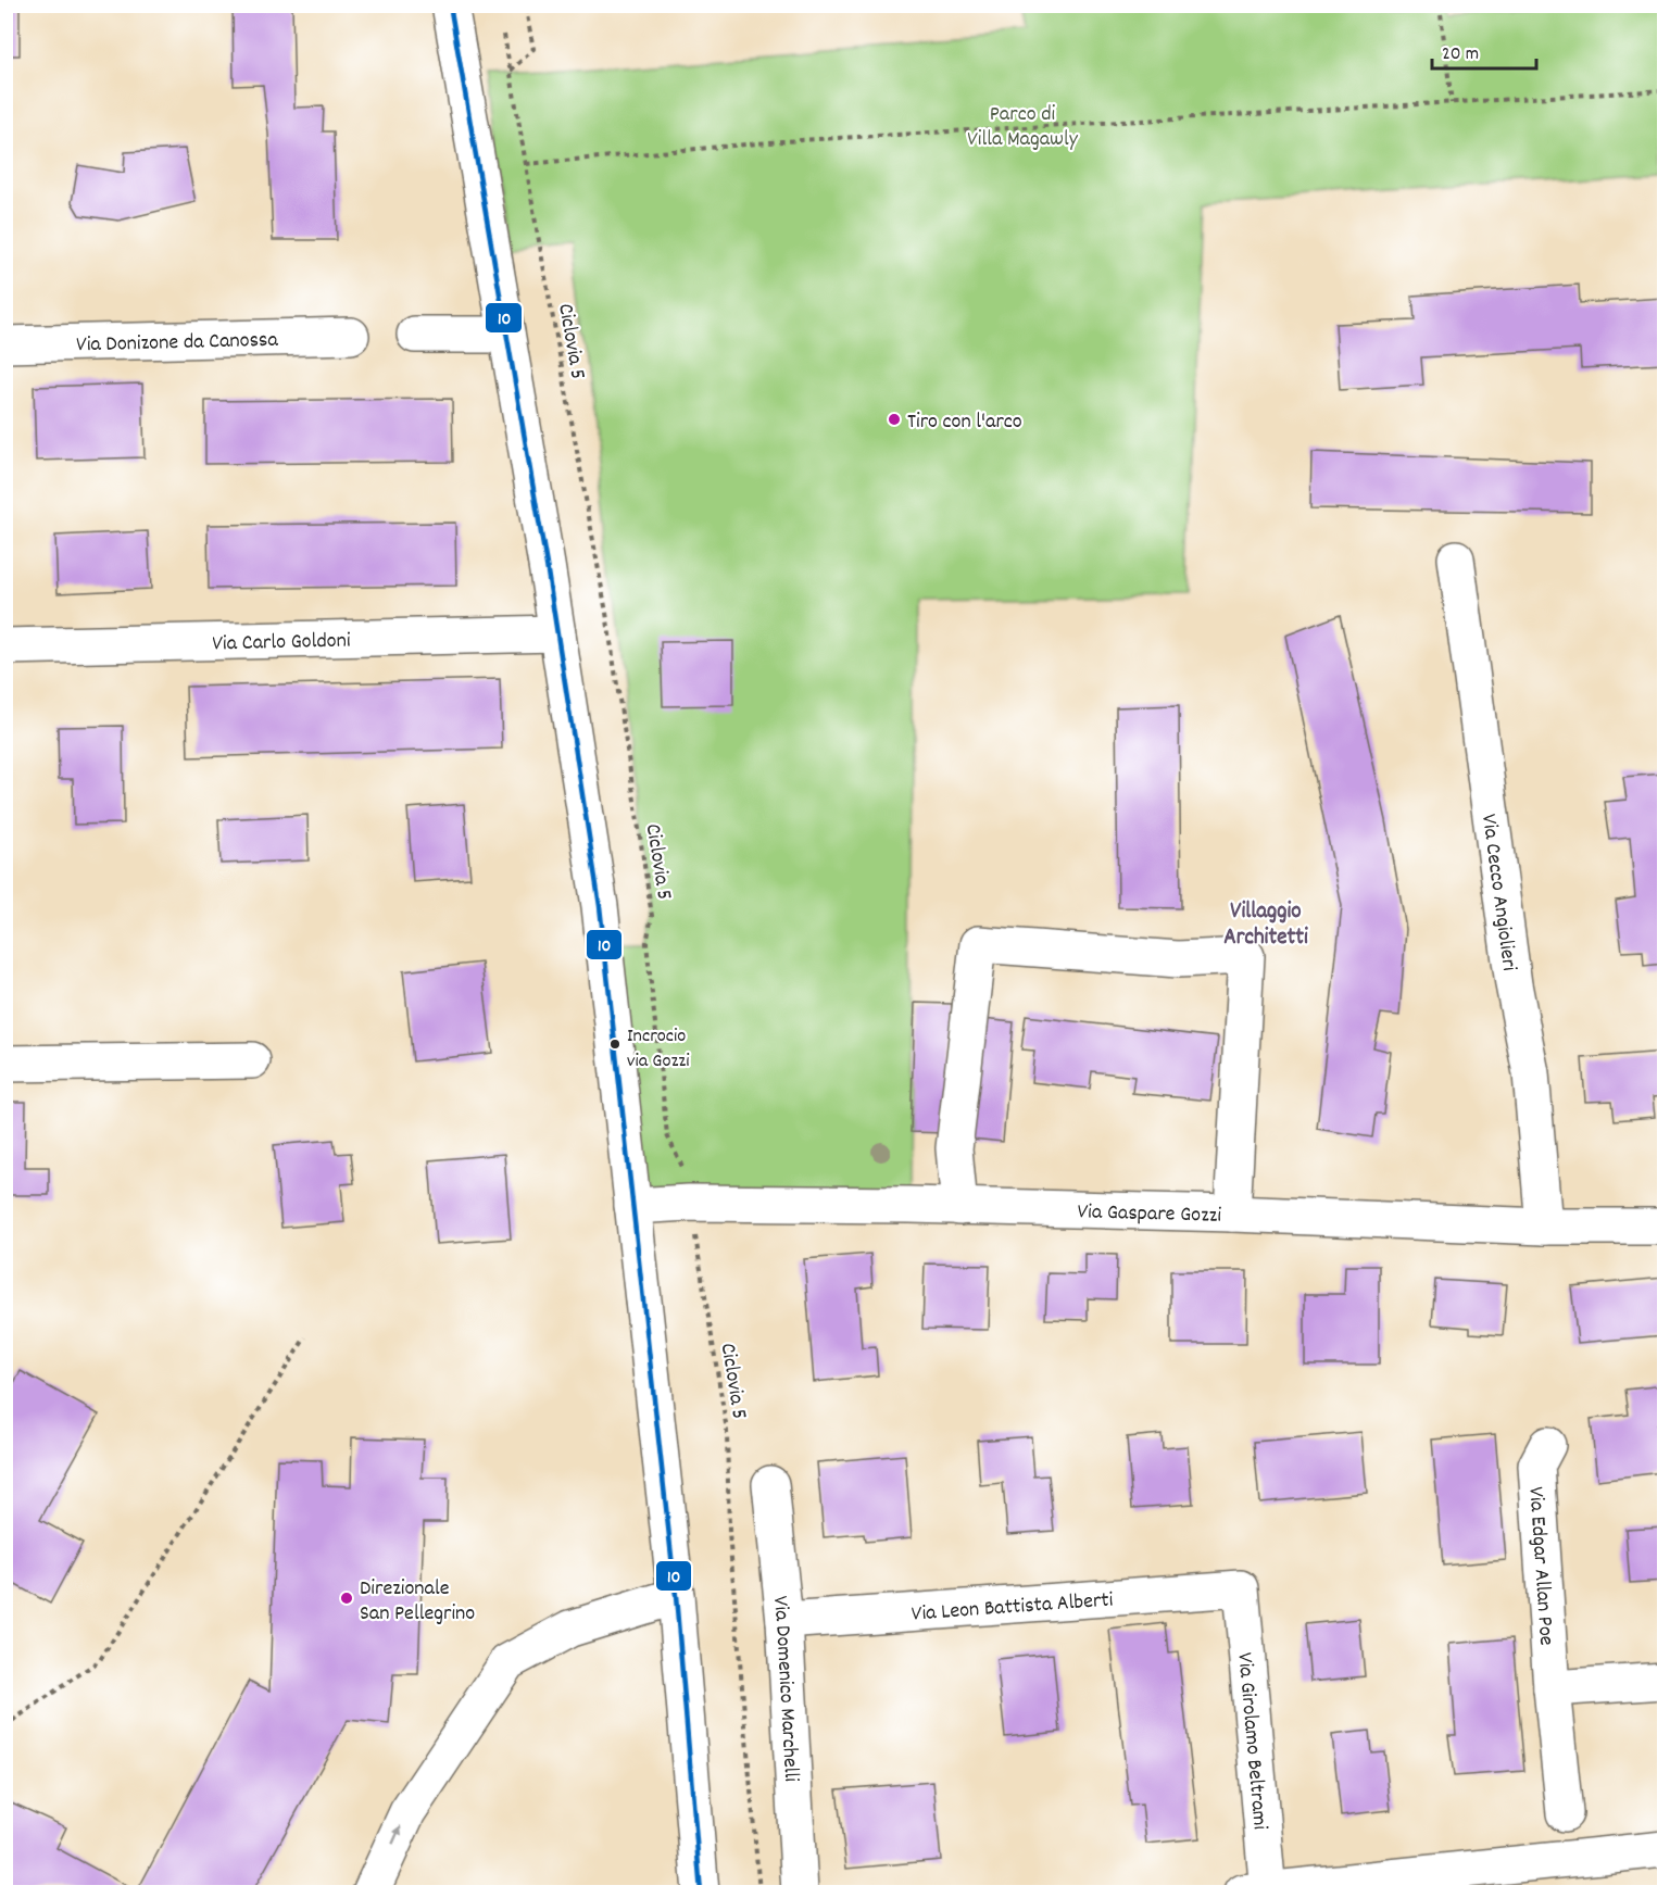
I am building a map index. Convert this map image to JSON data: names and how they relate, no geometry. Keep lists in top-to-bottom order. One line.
{"streets":{"street":["Via Donizone da Canossa","Via Carlo Goldoni","Via Cecco Angiolieri","Via Gaspare Gozzi","Via Edgar Allan Poe","Via Leon Battista Alberti","Via Domenico Marchelli","Via Girolamo Beltrami"],"path":["Ciclovia 5"]},"crossings":[["Ciclovia 5","Via Gaspare Gozzi"],["Via Cecco Angiolieri","Via Gaspare Gozzi"],["Via Leon Battista Alberti","Via Domenico Marchelli"],["Via Leon Battista Alberti","Via Girolamo Beltrami"]],"districts":["Villaggio Architetti"],"parks":["Parco di Villa Magawly"],"places":["Tiro con l'arco","Incrocio via Gozzi","Direzionale San Pellegrino"],"lines":["transit line 10"],"scale_bar":"20 m"}
